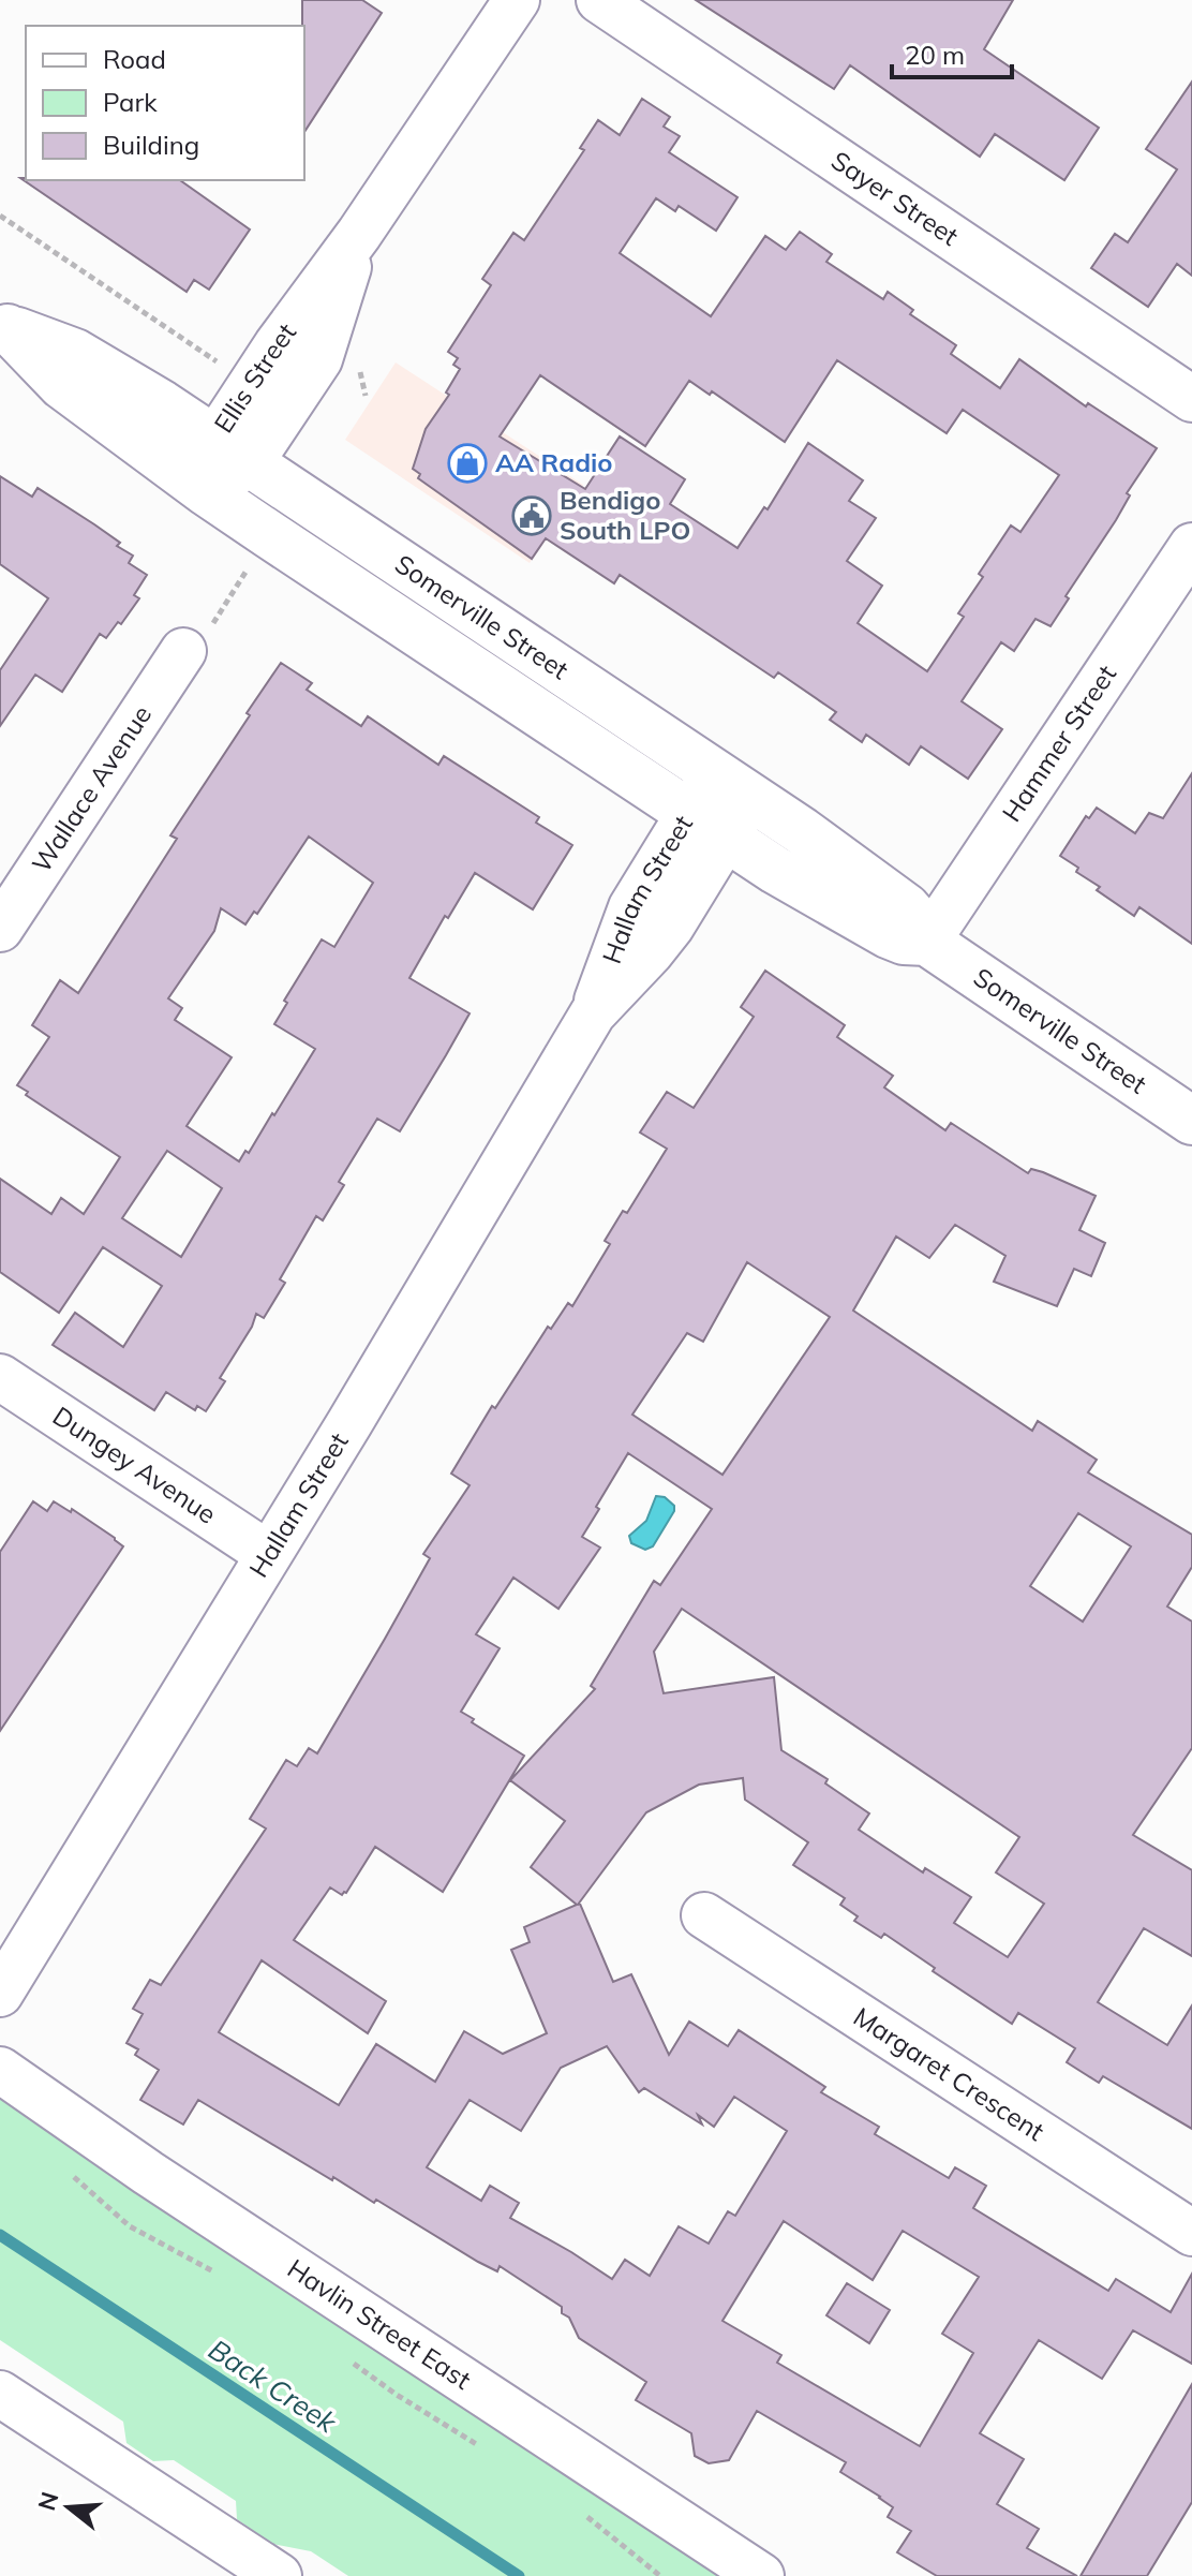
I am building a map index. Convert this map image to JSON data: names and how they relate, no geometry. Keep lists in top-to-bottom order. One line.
{"streets":{"street":["Sayer Street","Ellis Street","Somerville Street","Hammer Street","Wallace Avenue","Hallam Street","Dungey Avenue","Margaret Crescent","Havlin Street East"]},"crossings":[["Ellis Street","Somerville Street"],["Somerville Street","Hammer Street"],["Somerville Street","Hallam Street"],["Hallam Street","Dungey Avenue"]],"water":["Back Creek"],"places":{"shop":["AA Radio"],"public building":["Bendigo South LPO"]},"legend":["Road","Park","Building"],"scale_bar":"20 m","north":"left"}
